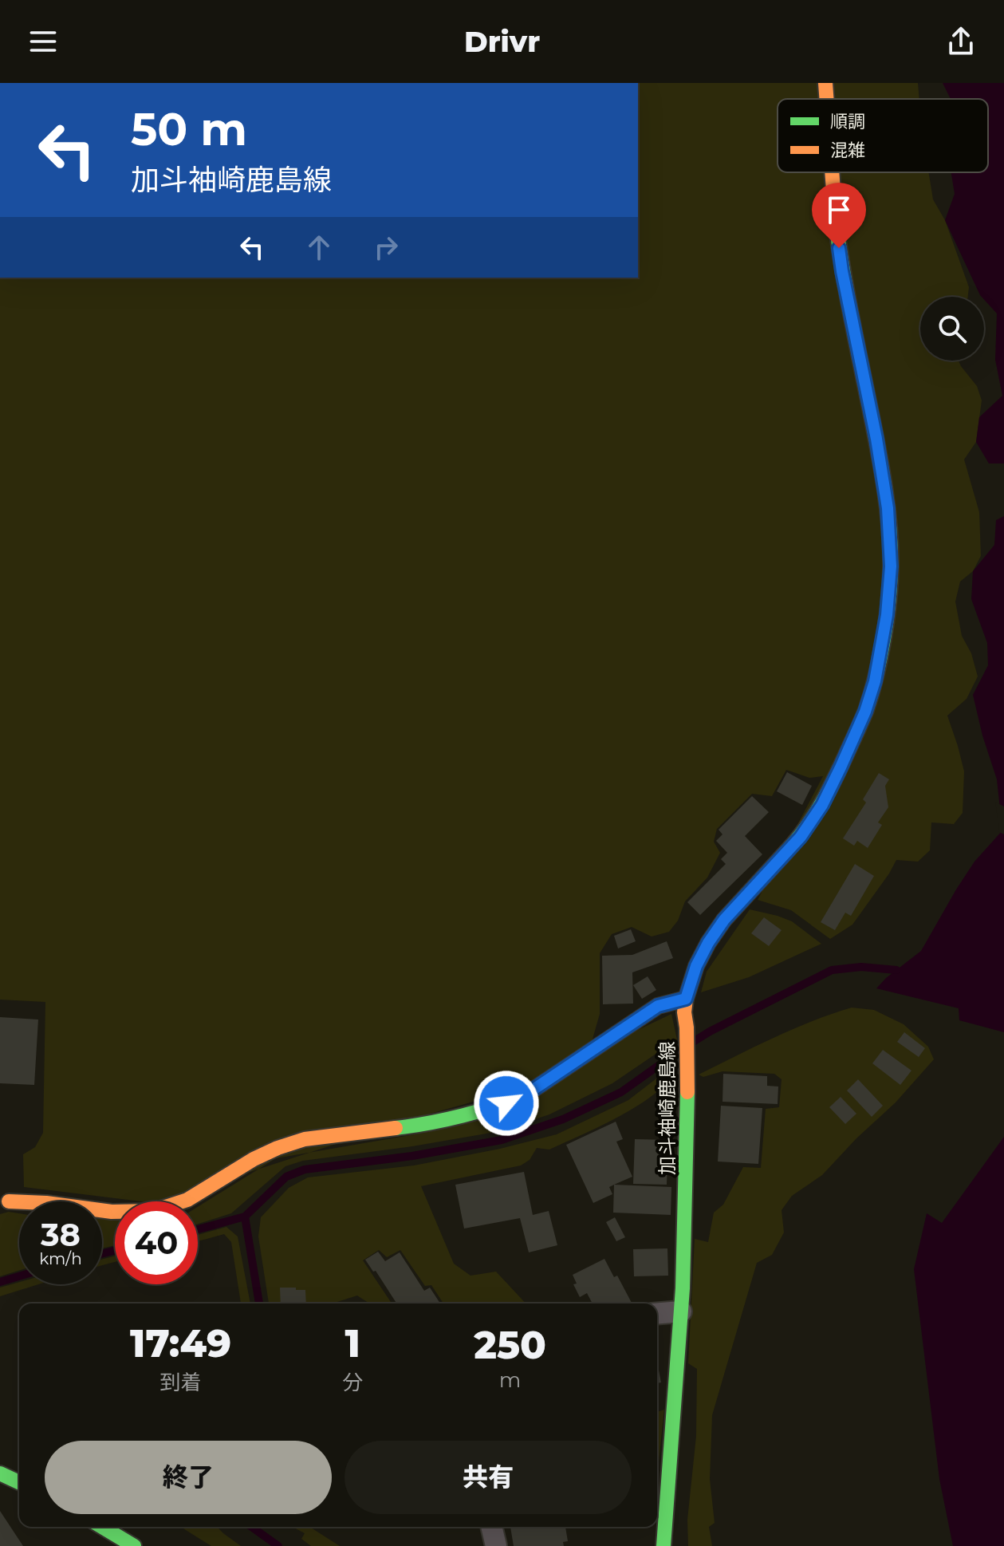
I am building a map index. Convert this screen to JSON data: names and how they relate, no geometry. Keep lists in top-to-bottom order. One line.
{"streets":{"main road":["加斗袖崎鹿島線"]},"legend":["順調","混雑"],"page":{"header":"Drivr","turn":["50 m","加斗袖崎鹿島線"],"speed":"38 km/h","limit":"40","eta":["17:49","到着","1","分","250","m"],"buttons":["終了","共有"]}}
